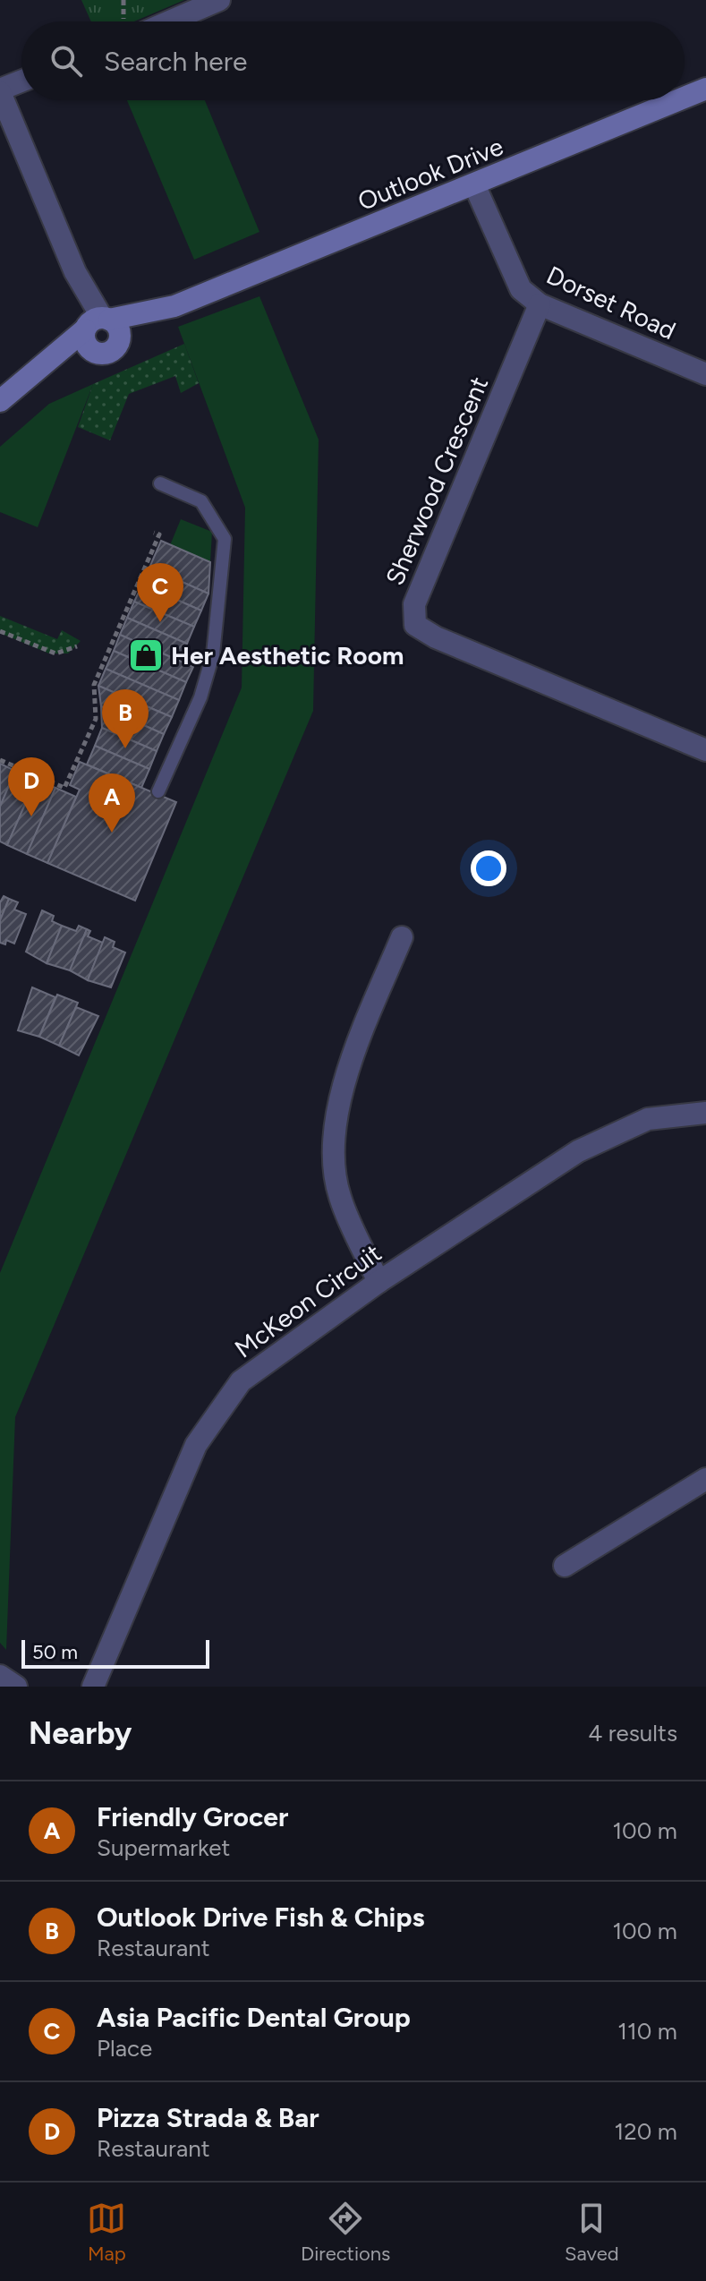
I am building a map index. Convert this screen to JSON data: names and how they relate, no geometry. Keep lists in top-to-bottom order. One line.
{"streets":{"street":["Outlook Drive","Dorset Road","Sherwood Crescent","McKeon Circuit"]},"crossings":[["Outlook Drive","Dorset Road"],["Dorset Road","Sherwood Crescent"]],"places":{"shop":["Her Aesthetic Room"]},"scale_bar":"50 m","page":{"search":"Search here","pins":["C","B","D","A"],"scale":"50 m","heading":["Nearby","4 results"],"list":[{"mark":"A","name":"Friendly Grocer","note":"Supermarket","value":"100 m"},{"mark":"B","name":"Outlook Drive Fish & Chips","note":"Restaurant","value":"100 m"},{"mark":"C","name":"Asia Pacific Dental Group","note":"Place","value":"110 m"},{"mark":"D","name":"Pizza Strada & Bar","note":"Restaurant","value":"120 m"}],"nav":["Map","Directions","Saved"]}}
